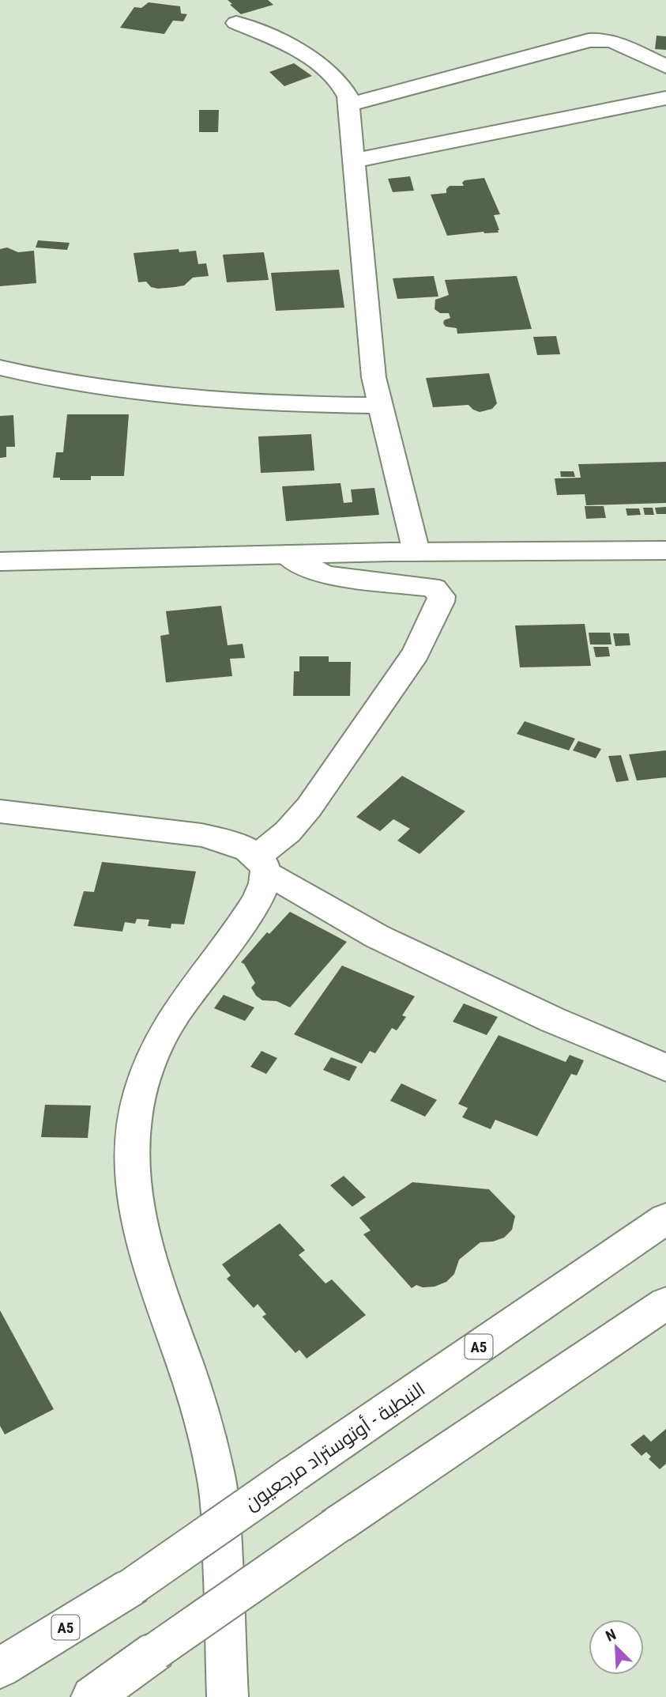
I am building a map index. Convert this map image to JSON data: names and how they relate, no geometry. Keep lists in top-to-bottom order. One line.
{"streets":{"main road":["A5","النبطية - أوتوستراد مرجعيون"]},"north":"top left"}
